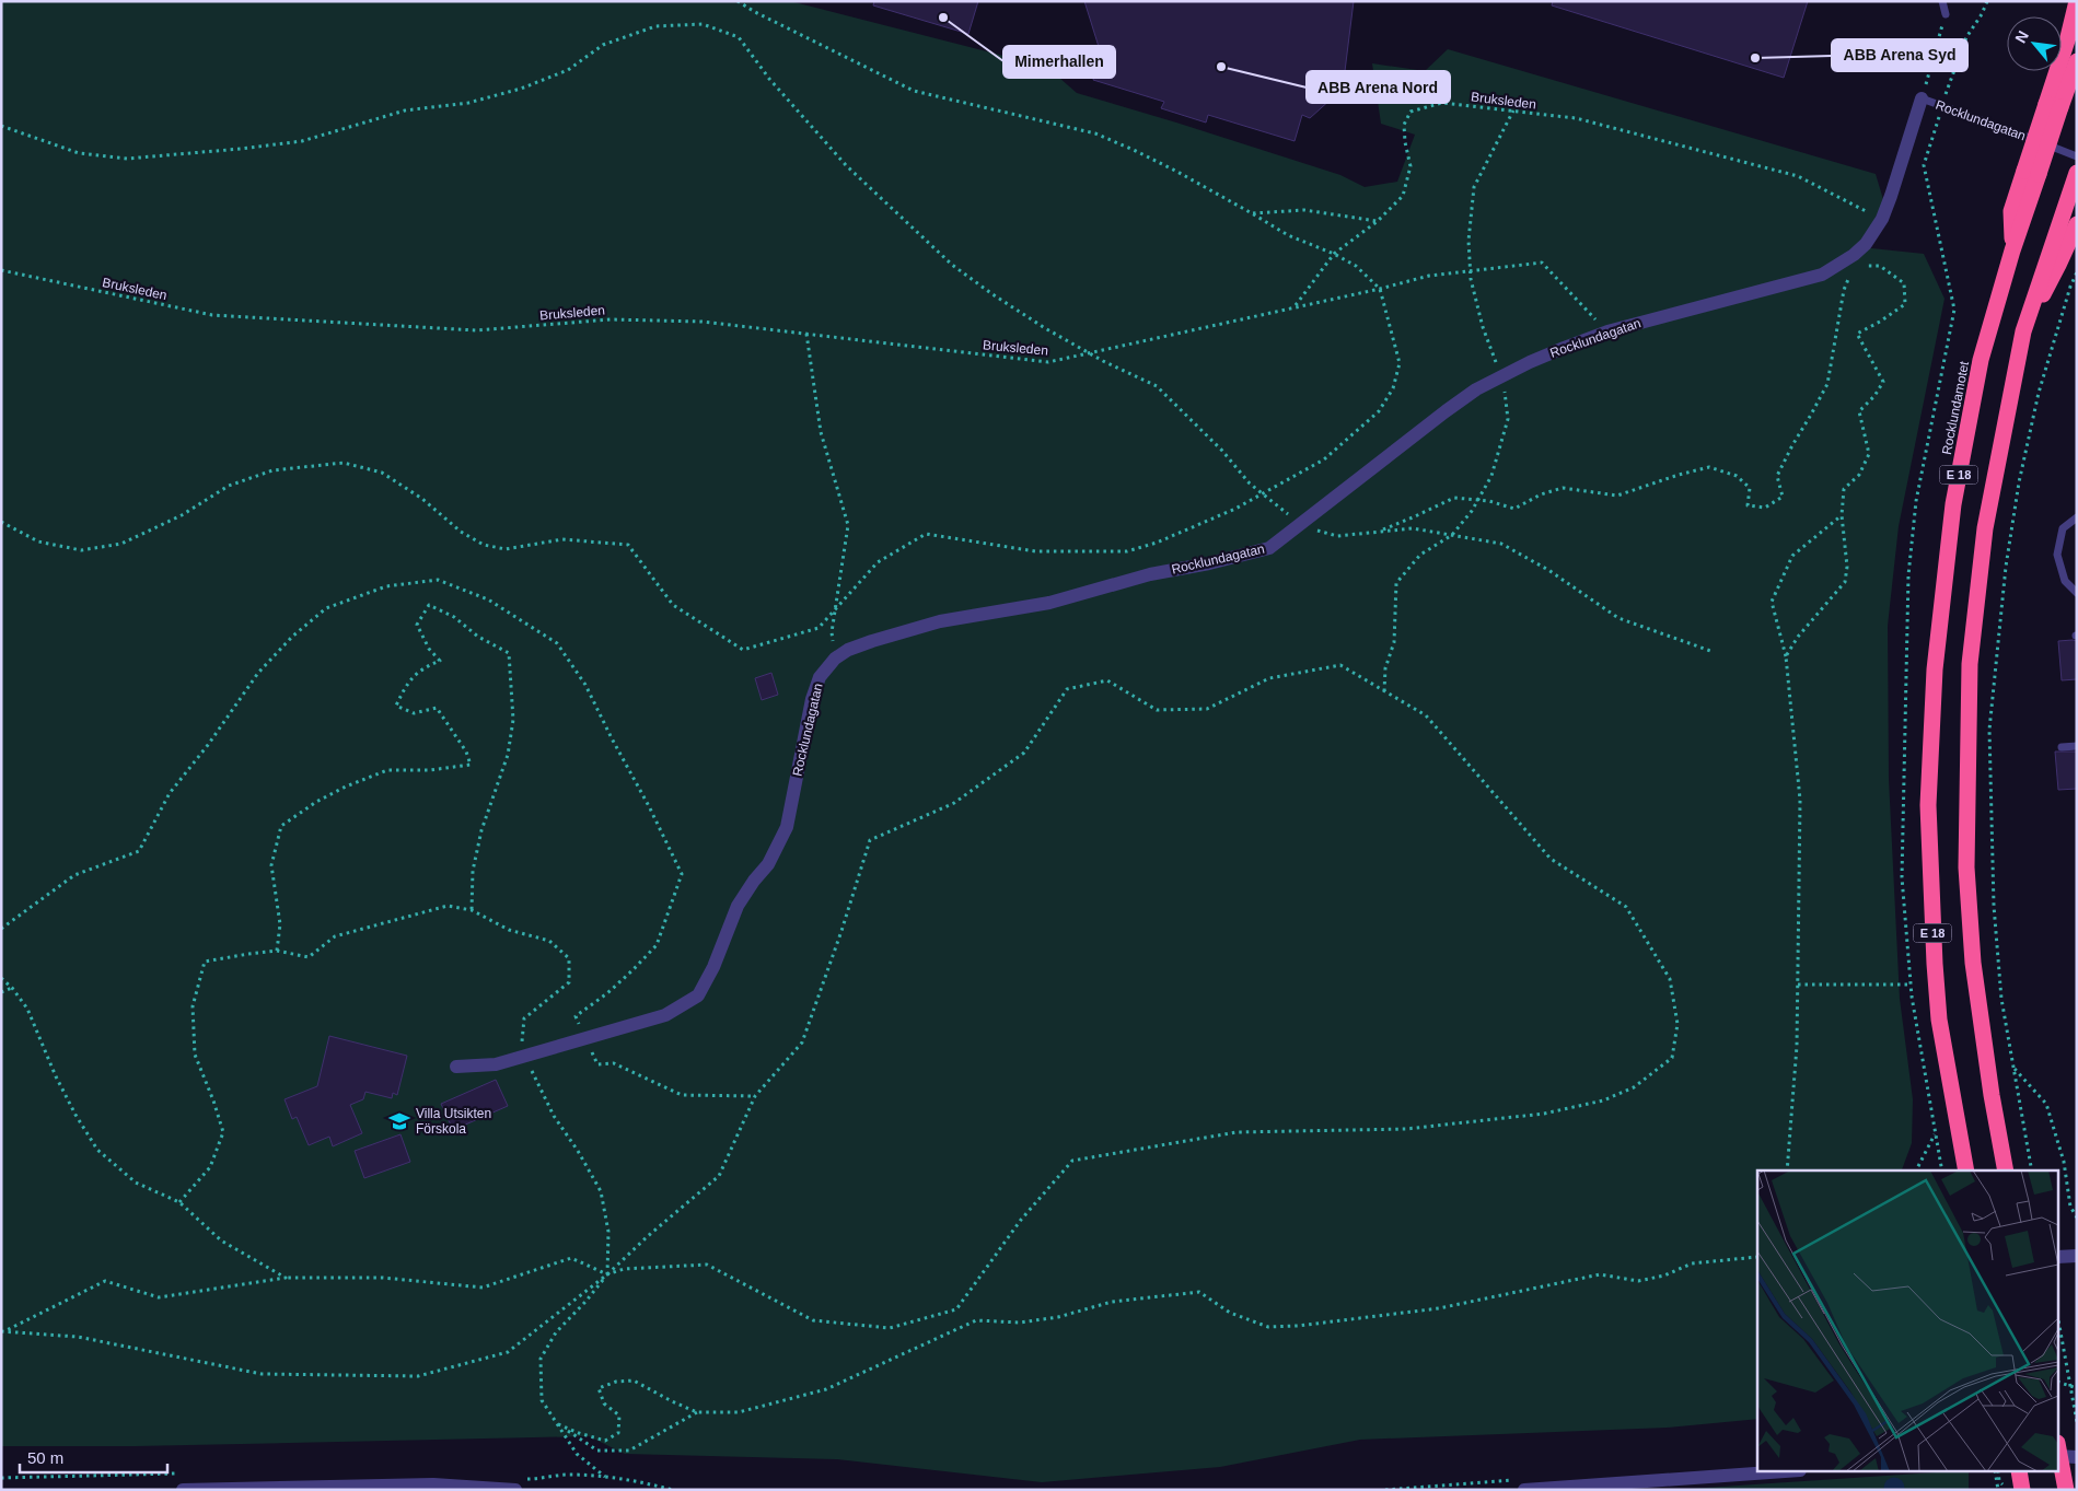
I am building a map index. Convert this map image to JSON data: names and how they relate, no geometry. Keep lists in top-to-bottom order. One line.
{"streets":{"highway":["Rocklundamotet","E 18"],"street":["Rocklundagatan"],"path":["Bruksleden"]},"crossings":[["Bruksleden","Rocklundagatan"],["Rocklundamotet","E 18"]],"places":{"other":["Mimerhallen","ABB Arena Syd","ABB Arena Nord"],"school or university":["Villa Utsikten Förskola"]},"scale_bar":"50 m","north":"top left"}
